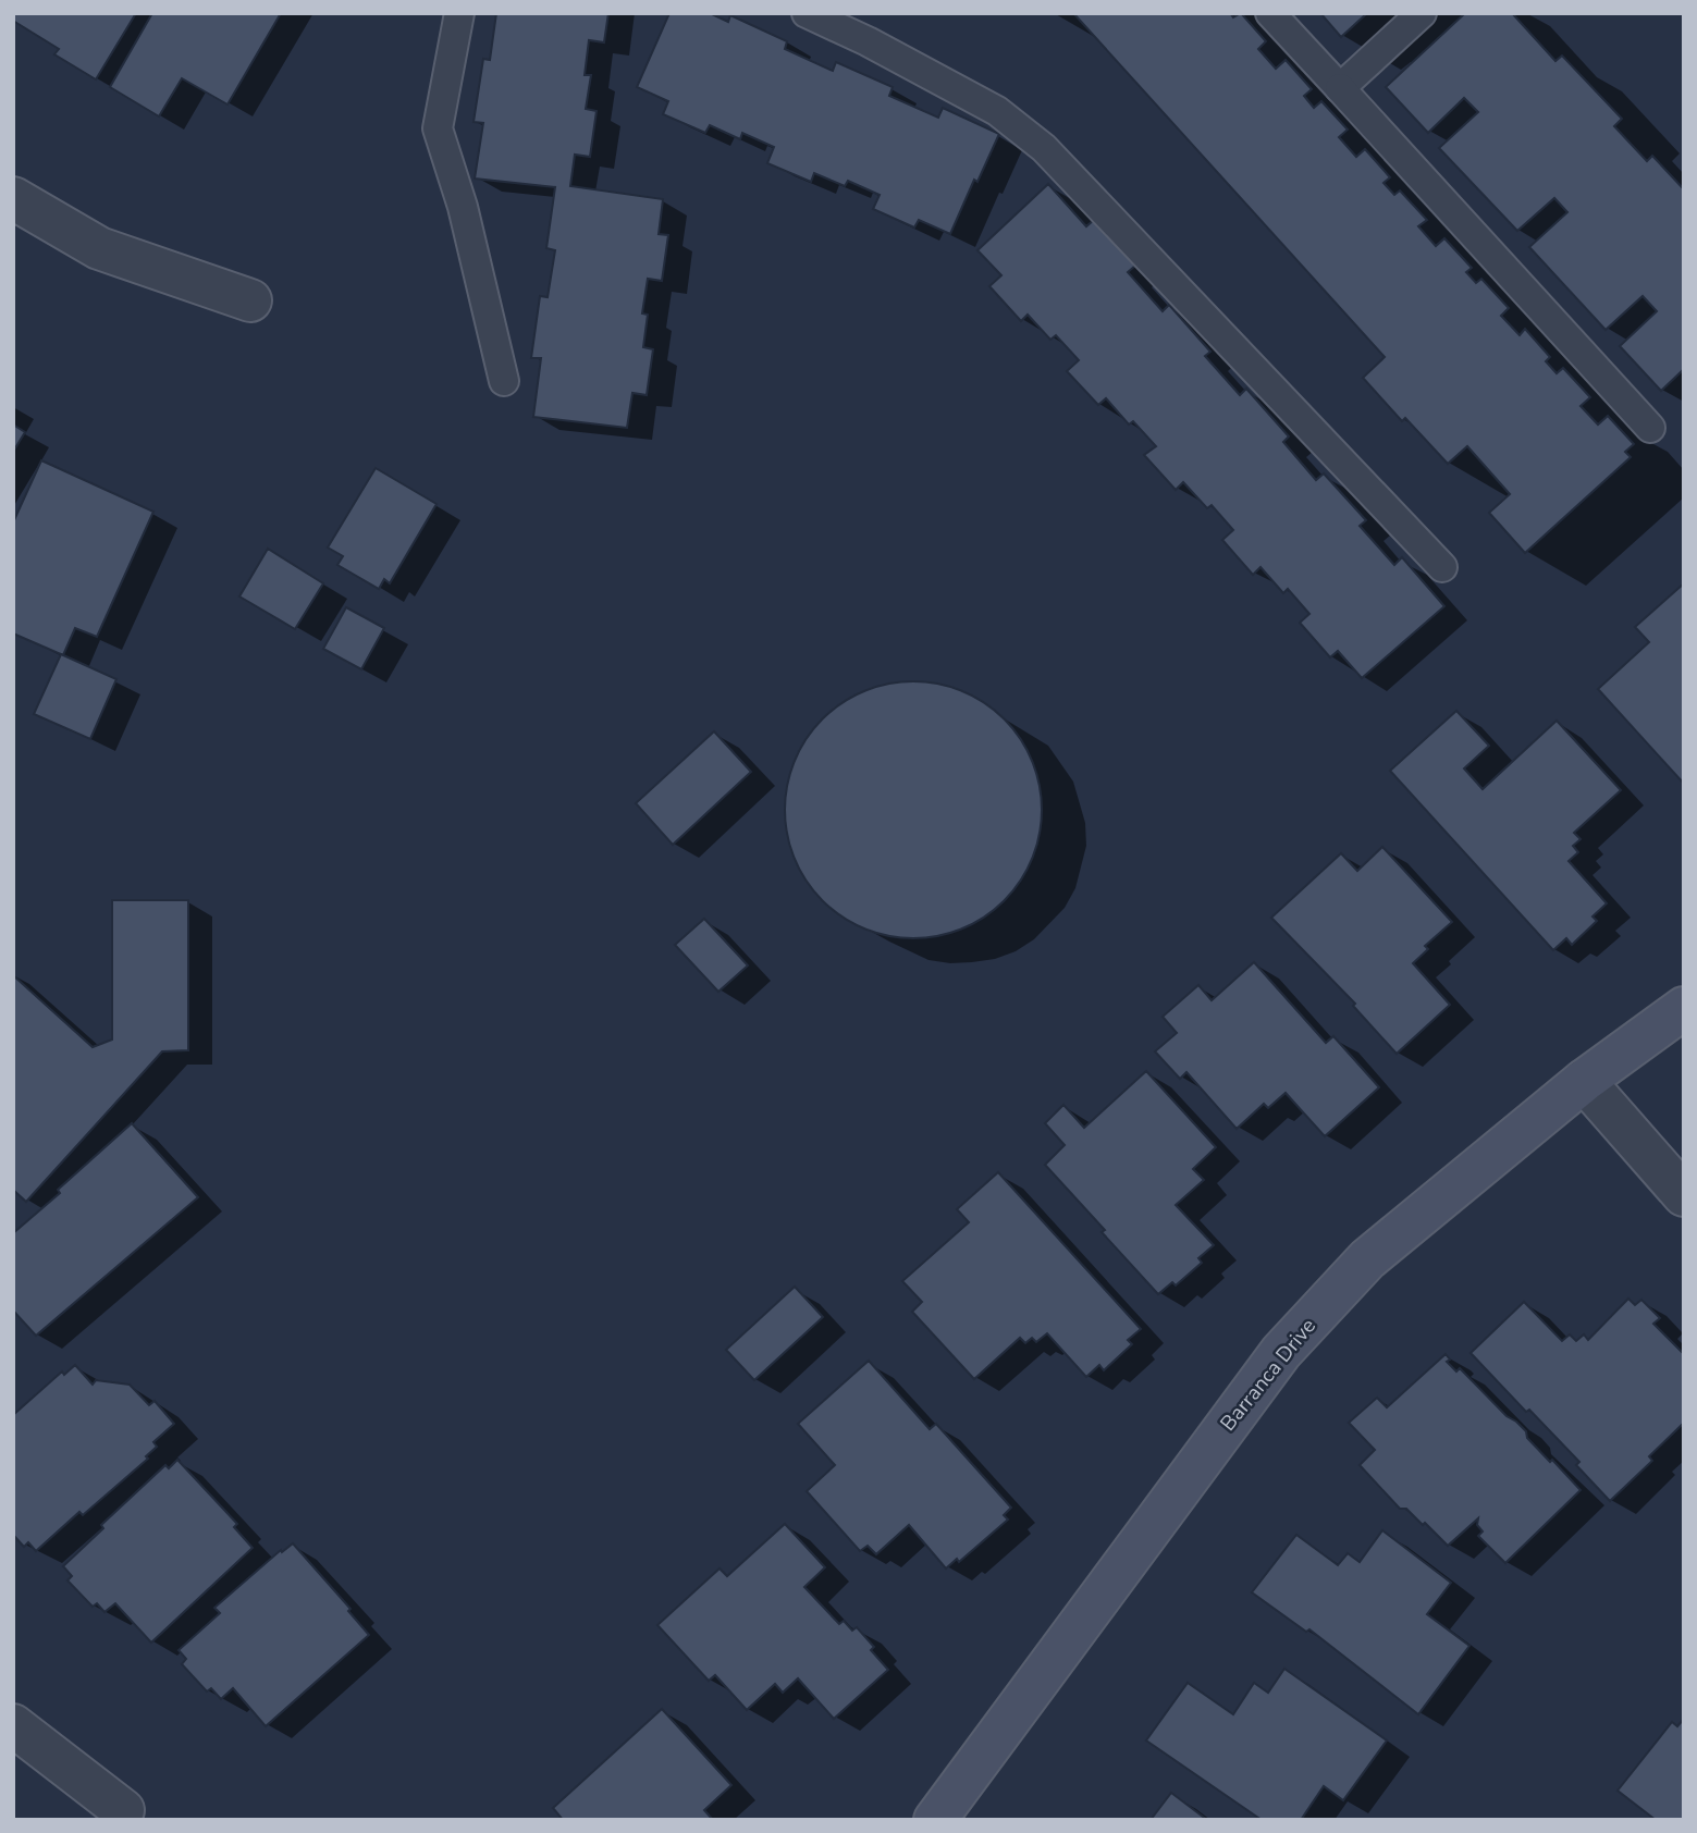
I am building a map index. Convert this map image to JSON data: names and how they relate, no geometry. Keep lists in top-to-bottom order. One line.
{"streets":{"street":["Barranca Drive"]}}
